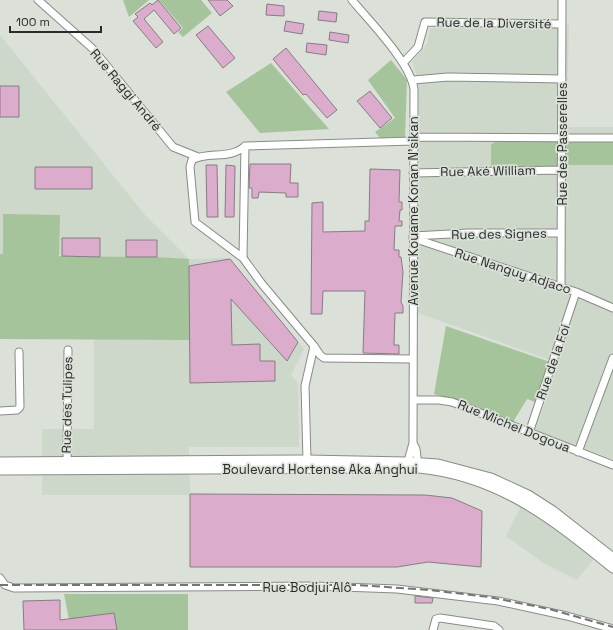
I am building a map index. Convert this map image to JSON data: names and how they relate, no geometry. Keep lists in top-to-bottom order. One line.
{"streets":{"main road":["Boulevard Hortense Aka Anghui"],"street":["Rue de la Diversité","Rue Raggi André","Rue des Passerelles","Rue Aké William","Avenue Kouame Konan N'sikan","Rue des Signes","Rue Nanguy Adjaco","Rue de la Foi","Rue des Tulipes","Rue Michel Dogoua","Rue Bodjui Alô"]},"crossings":[["Rue de la Diversité","Rue des Passerelles"],["Rue de la Diversité","Avenue Kouame Konan N'sikan"],["Rue des Passerelles","Rue Aké William"],["Rue des Passerelles","Rue des Signes"],["Rue des Passerelles","Rue Nanguy Adjaco"],["Rue Aké William","Avenue Kouame Konan N'sikan"],["Avenue Kouame Konan N'sikan","Rue des Signes"],["Avenue Kouame Konan N'sikan","Rue Nanguy Adjaco"],["Avenue Kouame Konan N'sikan","Rue Michel Dogoua"],["Avenue Kouame Konan N'sikan","Boulevard Hortense Aka Anghui"],["Rue des Signes","Rue Nanguy Adjaco"],["Rue Nanguy Adjaco","Rue de la Foi"],["Rue de la Foi","Rue Michel Dogoua"],["Rue des Tulipes","Boulevard Hortense Aka Anghui"]],"scale_bar":"100 m"}
